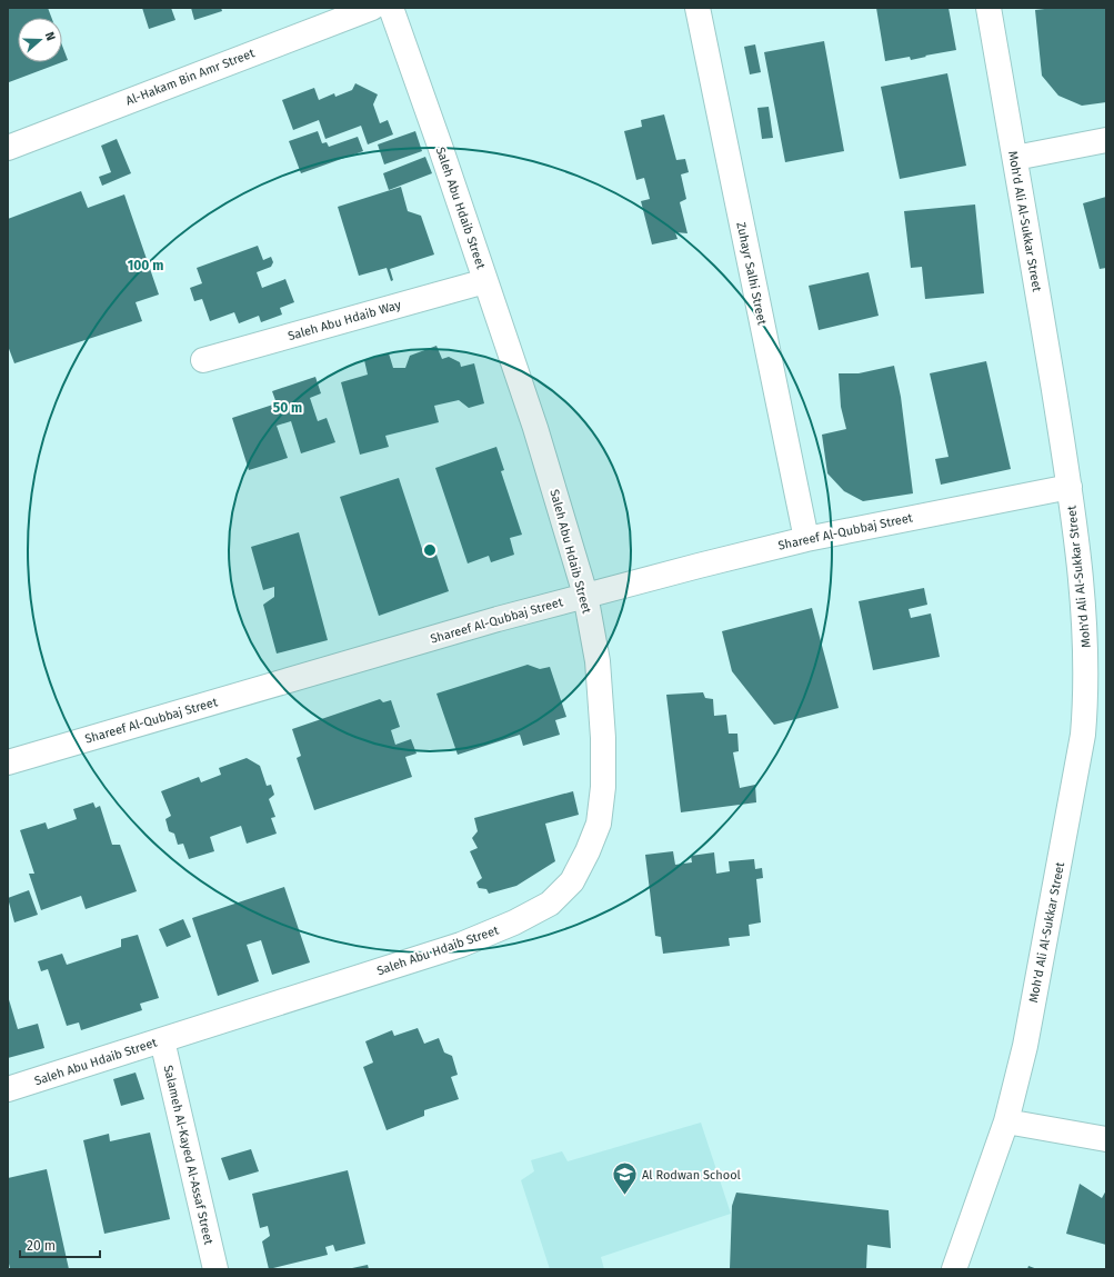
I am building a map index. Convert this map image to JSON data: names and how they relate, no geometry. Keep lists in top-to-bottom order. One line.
{"streets":{"street":["Al-Hakam Bin Amr Street","Saleh Abu Hdaib Street","Moh'd Ali Al-Sukkar Street","Zuhayr Salhi Street","Saleh Abu Hdaib Way","Shareef Al-Qubbaj Street","Salameh Al-Kayed Al-Assaf Street"]},"crossings":[["Saleh Abu Hdaib Street","Saleh Abu Hdaib Way"],["Saleh Abu Hdaib Street","Shareef Al-Qubbaj Street"],["Saleh Abu Hdaib Street","Salameh Al-Kayed Al-Assaf Street"],["Moh'd Ali Al-Sukkar Street","Shareef Al-Qubbaj Street"],["Zuhayr Salhi Street","Shareef Al-Qubbaj Street"]],"places":{"school or university":["Al Rodwan School"]},"scale_bar":"20 m","north":"right","rings":["100 m","50 m"]}
